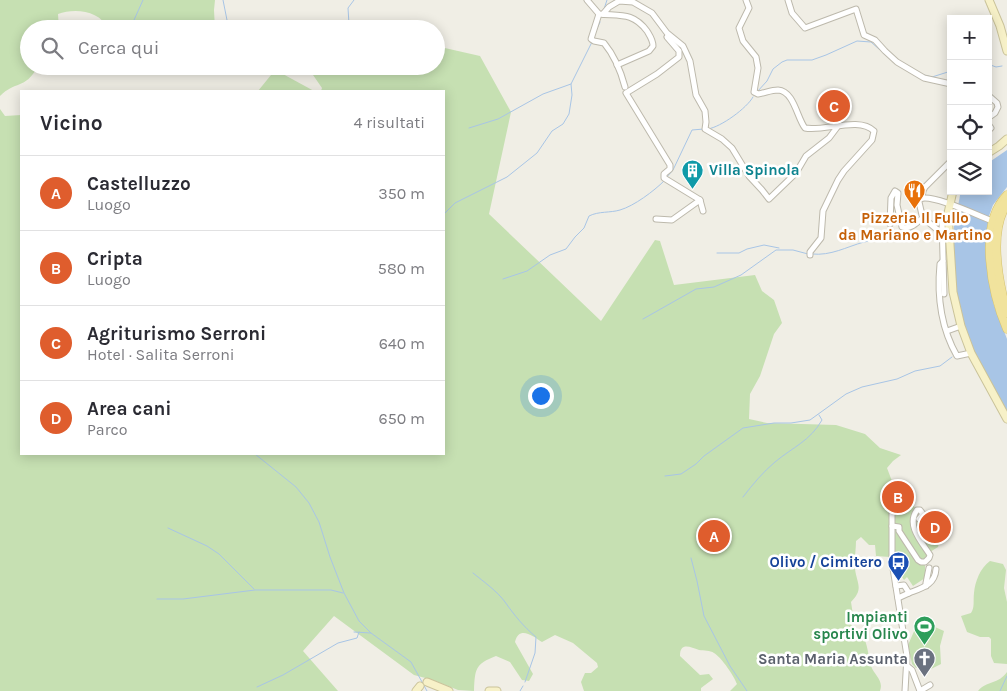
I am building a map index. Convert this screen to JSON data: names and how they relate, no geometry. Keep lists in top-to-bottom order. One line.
{"places":{"building":["Villa Spinola"],"restaurant":["Pizzeria Il Fullo da Mariano e Martino"],"bus stop":["Olivo / Cimitero"],"sports":["Impianti sportivi Olivo"],"church":["Santa Maria Assunta"]},"page":{"map_buttons":["+","−"],"search":"Cerca qui","pins":["C","B","D","A"],"heading":["Vicino","4 risultati"],"list":[{"mark":"A","name":"Castelluzzo","note":"Luogo","value":"350 m"},{"mark":"B","name":"Cripta","note":"Luogo","value":"580 m"},{"mark":"C","name":"Agriturismo Serroni","note":"Hotel · Salita Serroni","value":"640 m"},{"mark":"D","name":"Area cani","note":"Parco","value":"650 m"}]}}
